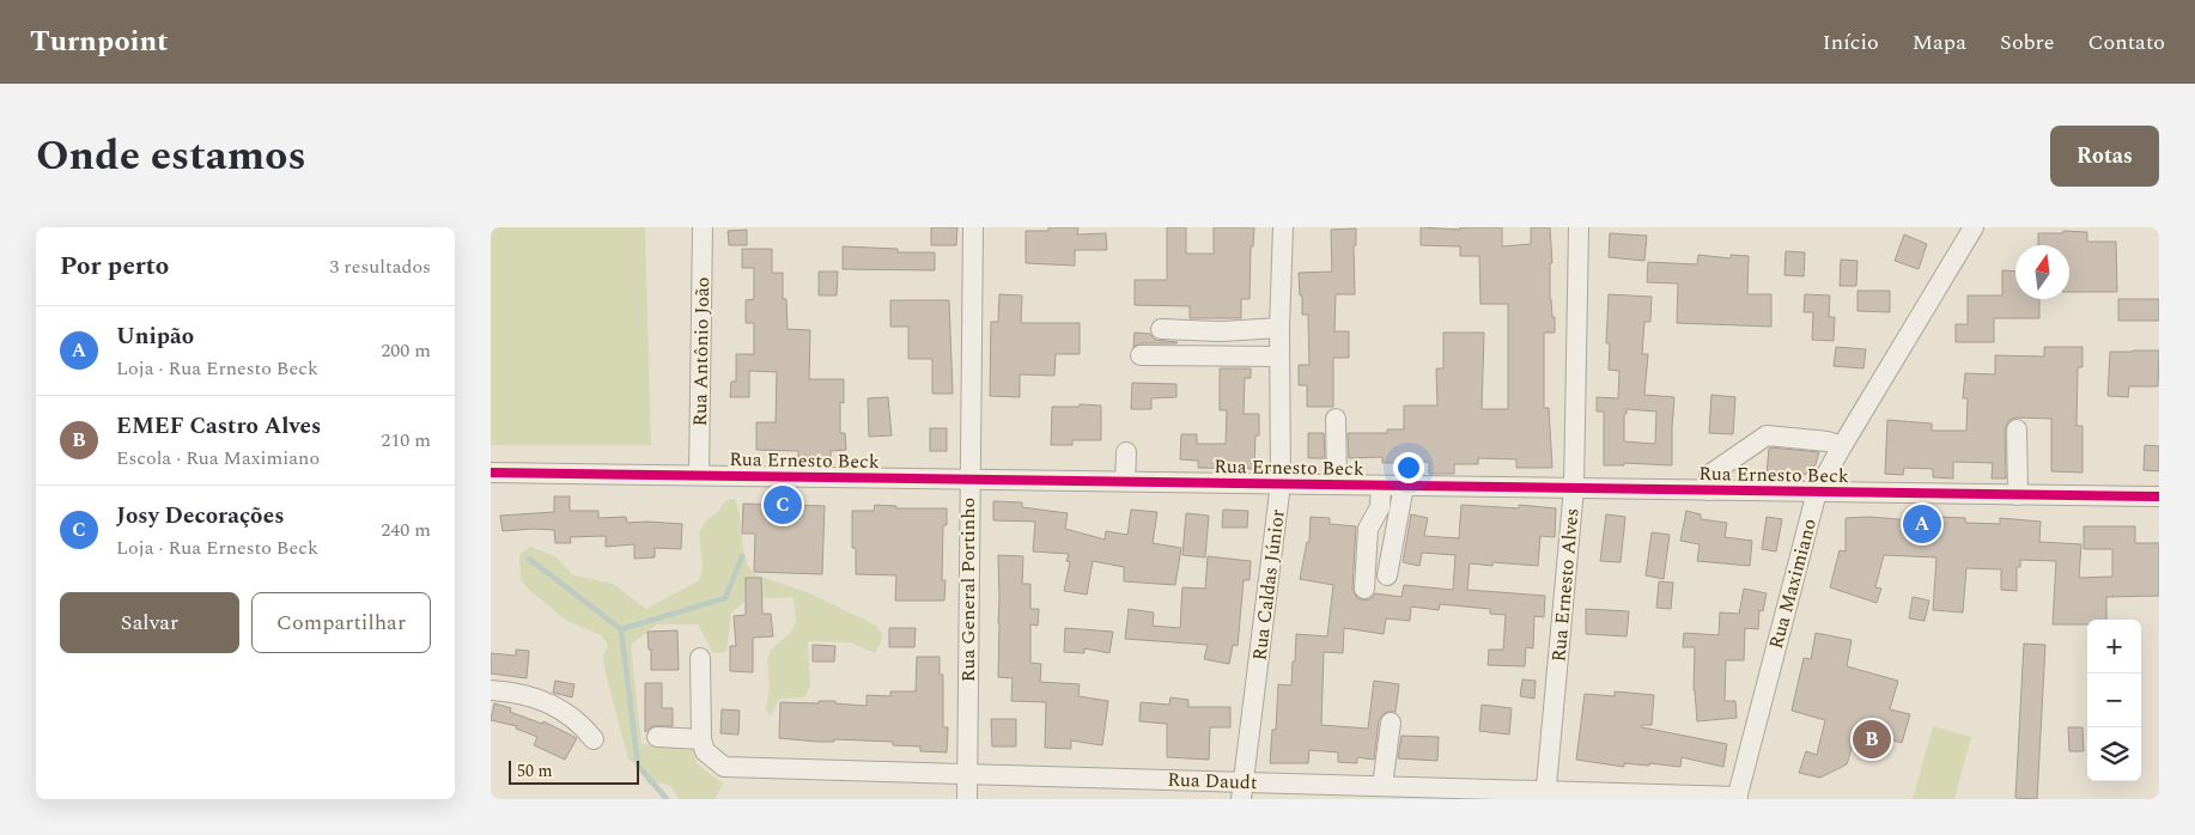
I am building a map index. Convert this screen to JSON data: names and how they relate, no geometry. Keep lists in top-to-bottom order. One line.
{"streets":{"street":["Rua Antônio João","Rua Ernesto Beck","Rua Maximiano","Rua Caldas Júnior","Rua Ernesto Alves","Rua General Portinho","Rua Daudt"]},"crossings":[["Rua Antônio João","Rua Ernesto Beck"],["Rua Ernesto Beck","Rua Maximiano"],["Rua Ernesto Beck","Rua Caldas Júnior"],["Rua Ernesto Beck","Rua Ernesto Alves"],["Rua Ernesto Beck","Rua General Portinho"],["Rua Maximiano","Rua Daudt"],["Rua Caldas Júnior","Rua Daudt"],["Rua Ernesto Alves","Rua Daudt"],["Rua General Portinho","Rua Daudt"]],"scale_bar":"50 m","north":"top","page":{"header":"Turnpoint","nav":["Início","Mapa","Sobre","Contato"],"title":"Onde estamos","buttons":["Rotas",["Salvar","Compartilhar"]],"heading":["Por perto","3 resultados"],"list":[{"mark":"A","name":"Unipão","note":"Loja · Rua Ernesto Beck","value":"200 m"},{"mark":"B","name":"EMEF Castro Alves","note":"Escola · Rua Maximiano","value":"210 m"},{"mark":"C","name":"Josy Decorações","note":"Loja · Rua Ernesto Beck","value":"240 m"}],"pins":["C","A","B"],"map_buttons":["+","−"],"scale":"50 m"}}
